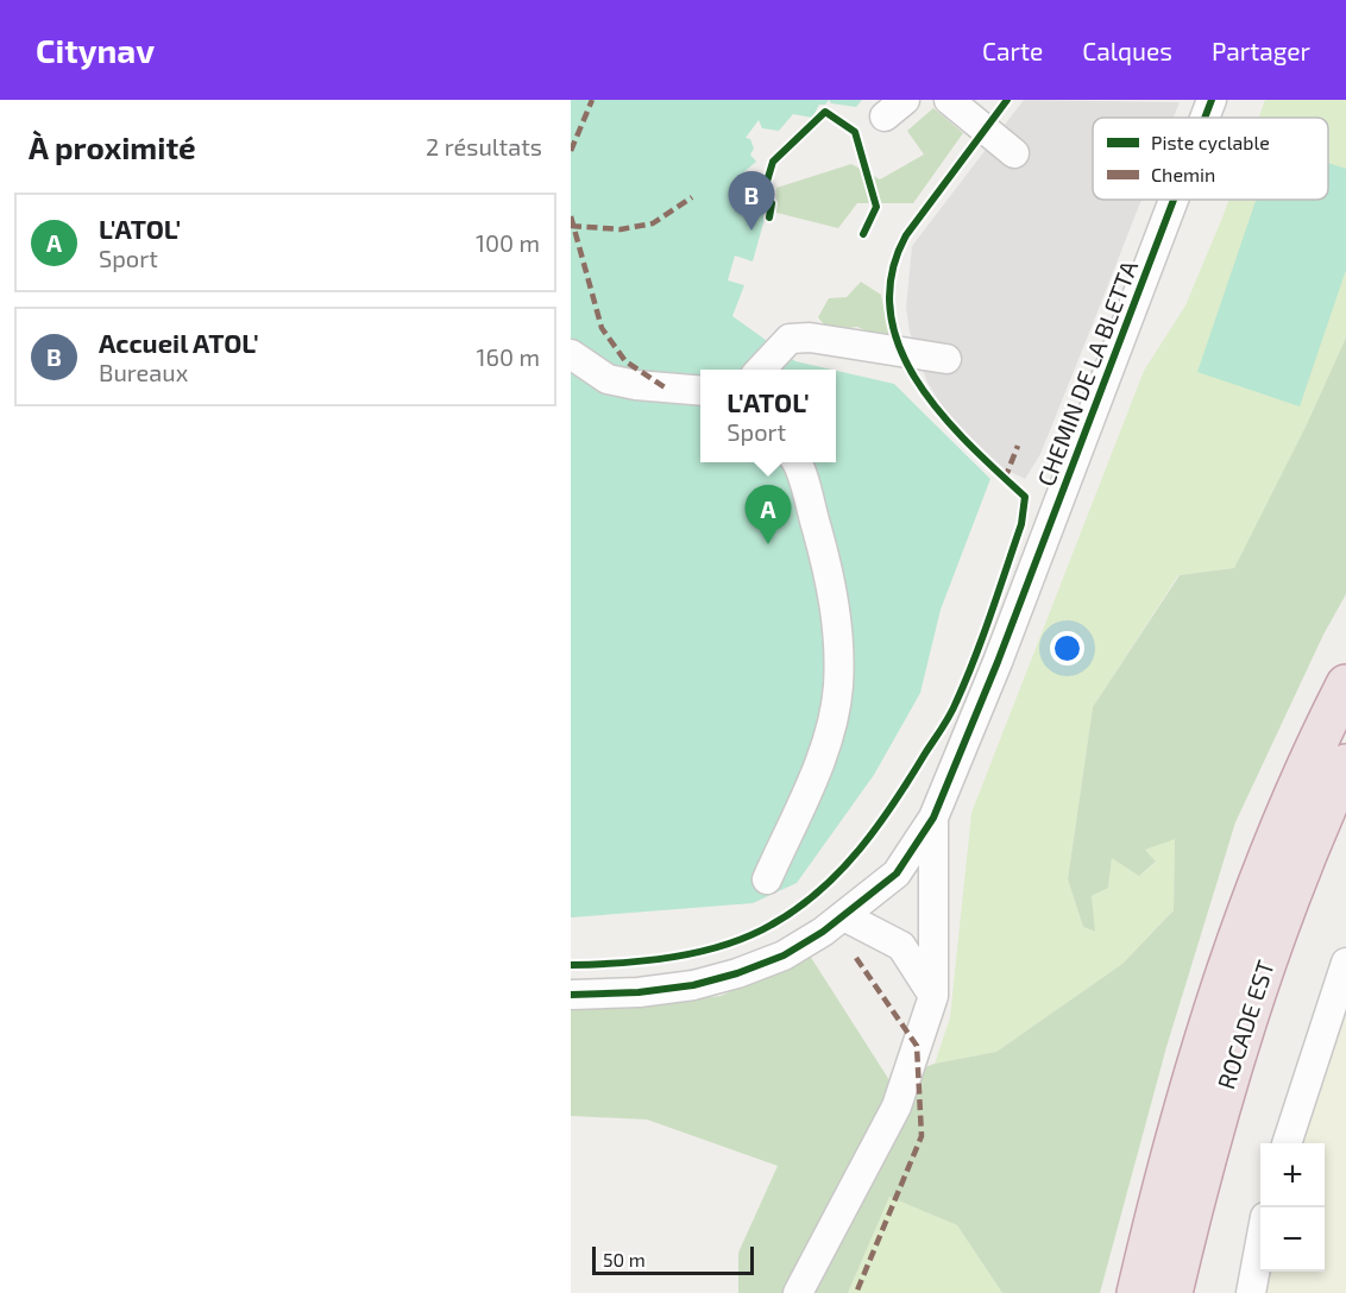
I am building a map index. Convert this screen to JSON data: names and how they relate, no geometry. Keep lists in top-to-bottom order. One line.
{"streets":{"highway":["ROCADE EST"],"street":["CHEMIN DE LA BLETTA"]},"legend":["Piste cyclable","Chemin"],"scale_bar":"50 m","page":{"header":"Citynav","nav":["Carte","Calques","Partager"],"heading":["À proximité","2 résultats"],"pins":["B","A"],"list":[{"mark":"A","name":"L'ATOL'","note":"Sport","value":"100 m"},{"mark":"B","name":"Accueil ATOL'","note":"Bureaux","value":"160 m"}],"popup":["L'ATOL'","Sport"],"map_buttons":["+","−"],"scale":"50 m"}}
